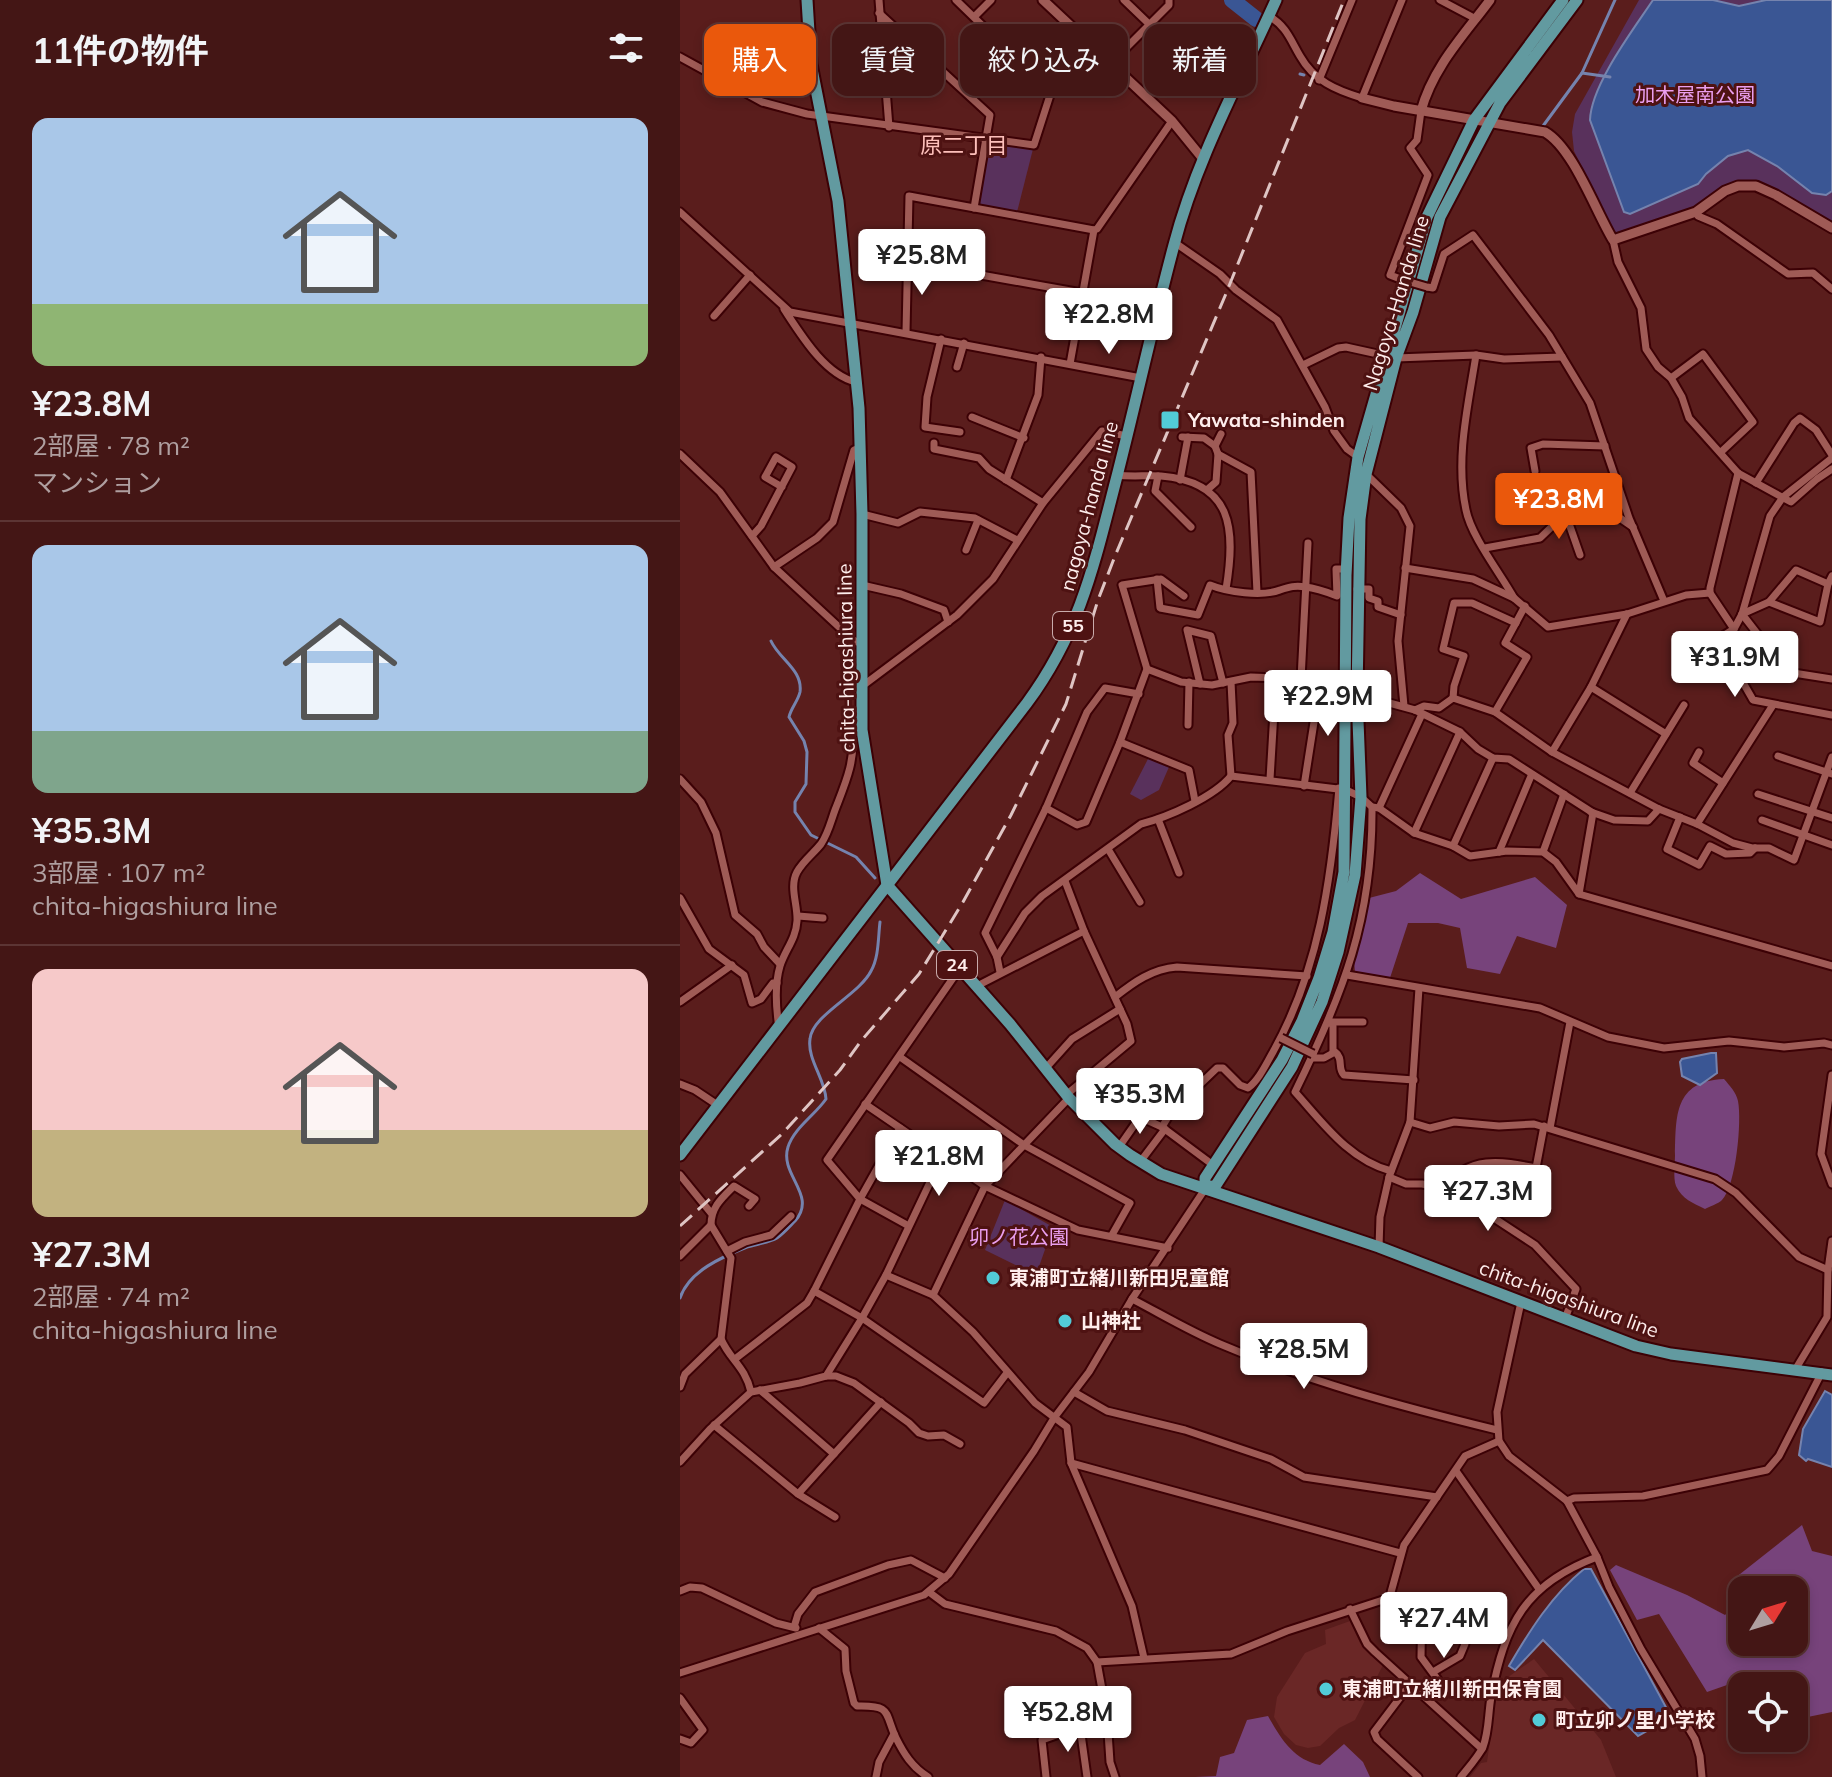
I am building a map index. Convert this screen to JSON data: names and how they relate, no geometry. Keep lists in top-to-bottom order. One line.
{"streets":{"main road":["Nagoya-Handa line","nagoya-handa line","55","chita-higashiura line","24"]},"crossings":[["Nagoya-Handa line","nagoya-handa line"],["Nagoya-Handa line","chita-higashiura line"],["nagoya-handa line","chita-higashiura line"]],"districts":["原二丁目"],"parks":["加木屋南公園","卯ノ花公園"],"places":{"transit":["Yawata-shinden"],"other":["東浦町立緒川新田児童館","山神社","東浦町立緒川新田保育園","町立卯ノ里小学校"]},"north":"top right","page":{"heading":"11件の物件","chip":["購入","賃貸","絞り込み","新着"],"list":[{"name":"¥23.8M","note":"2部屋 · 78 m² · マンション"},{"name":"¥35.3M","note":"3部屋 · 107 m² · chita-higashiura line"},{"name":"¥27.3M","note":"2部屋 · 74 m² · chita-higashiura line"}],"price":["¥25.8M","¥22.8M","¥23.8M","¥31.9M","¥22.9M","¥35.3M","¥21.8M","¥27.3M","¥28.5M","¥27.4M","¥52.8M"]}}
